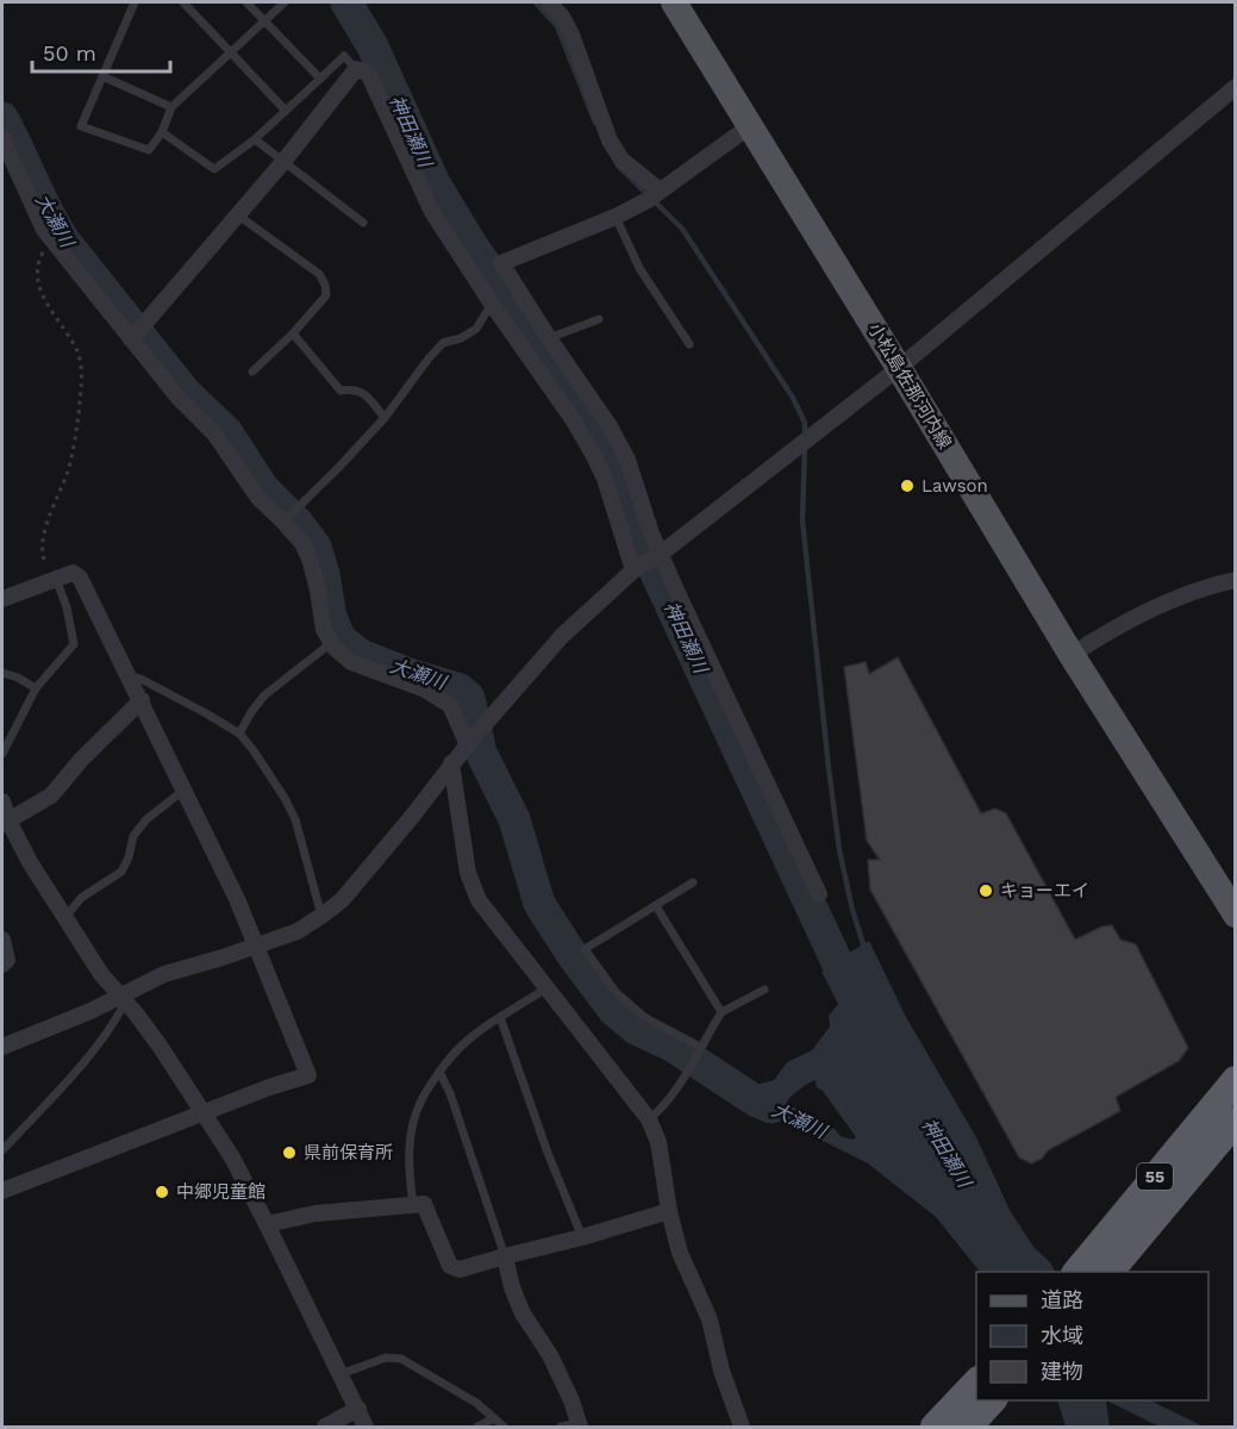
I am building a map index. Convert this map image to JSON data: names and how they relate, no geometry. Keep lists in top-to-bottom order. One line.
{"streets":{"highway":["55"],"main road":["小松島佐那河内線"]},"water":["神田瀬川","大瀬川"],"places":["Lawson","キョーエイ","県前保育所","中郷児童館"],"legend":["道路","水域","建物"],"scale_bar":"50 m"}
